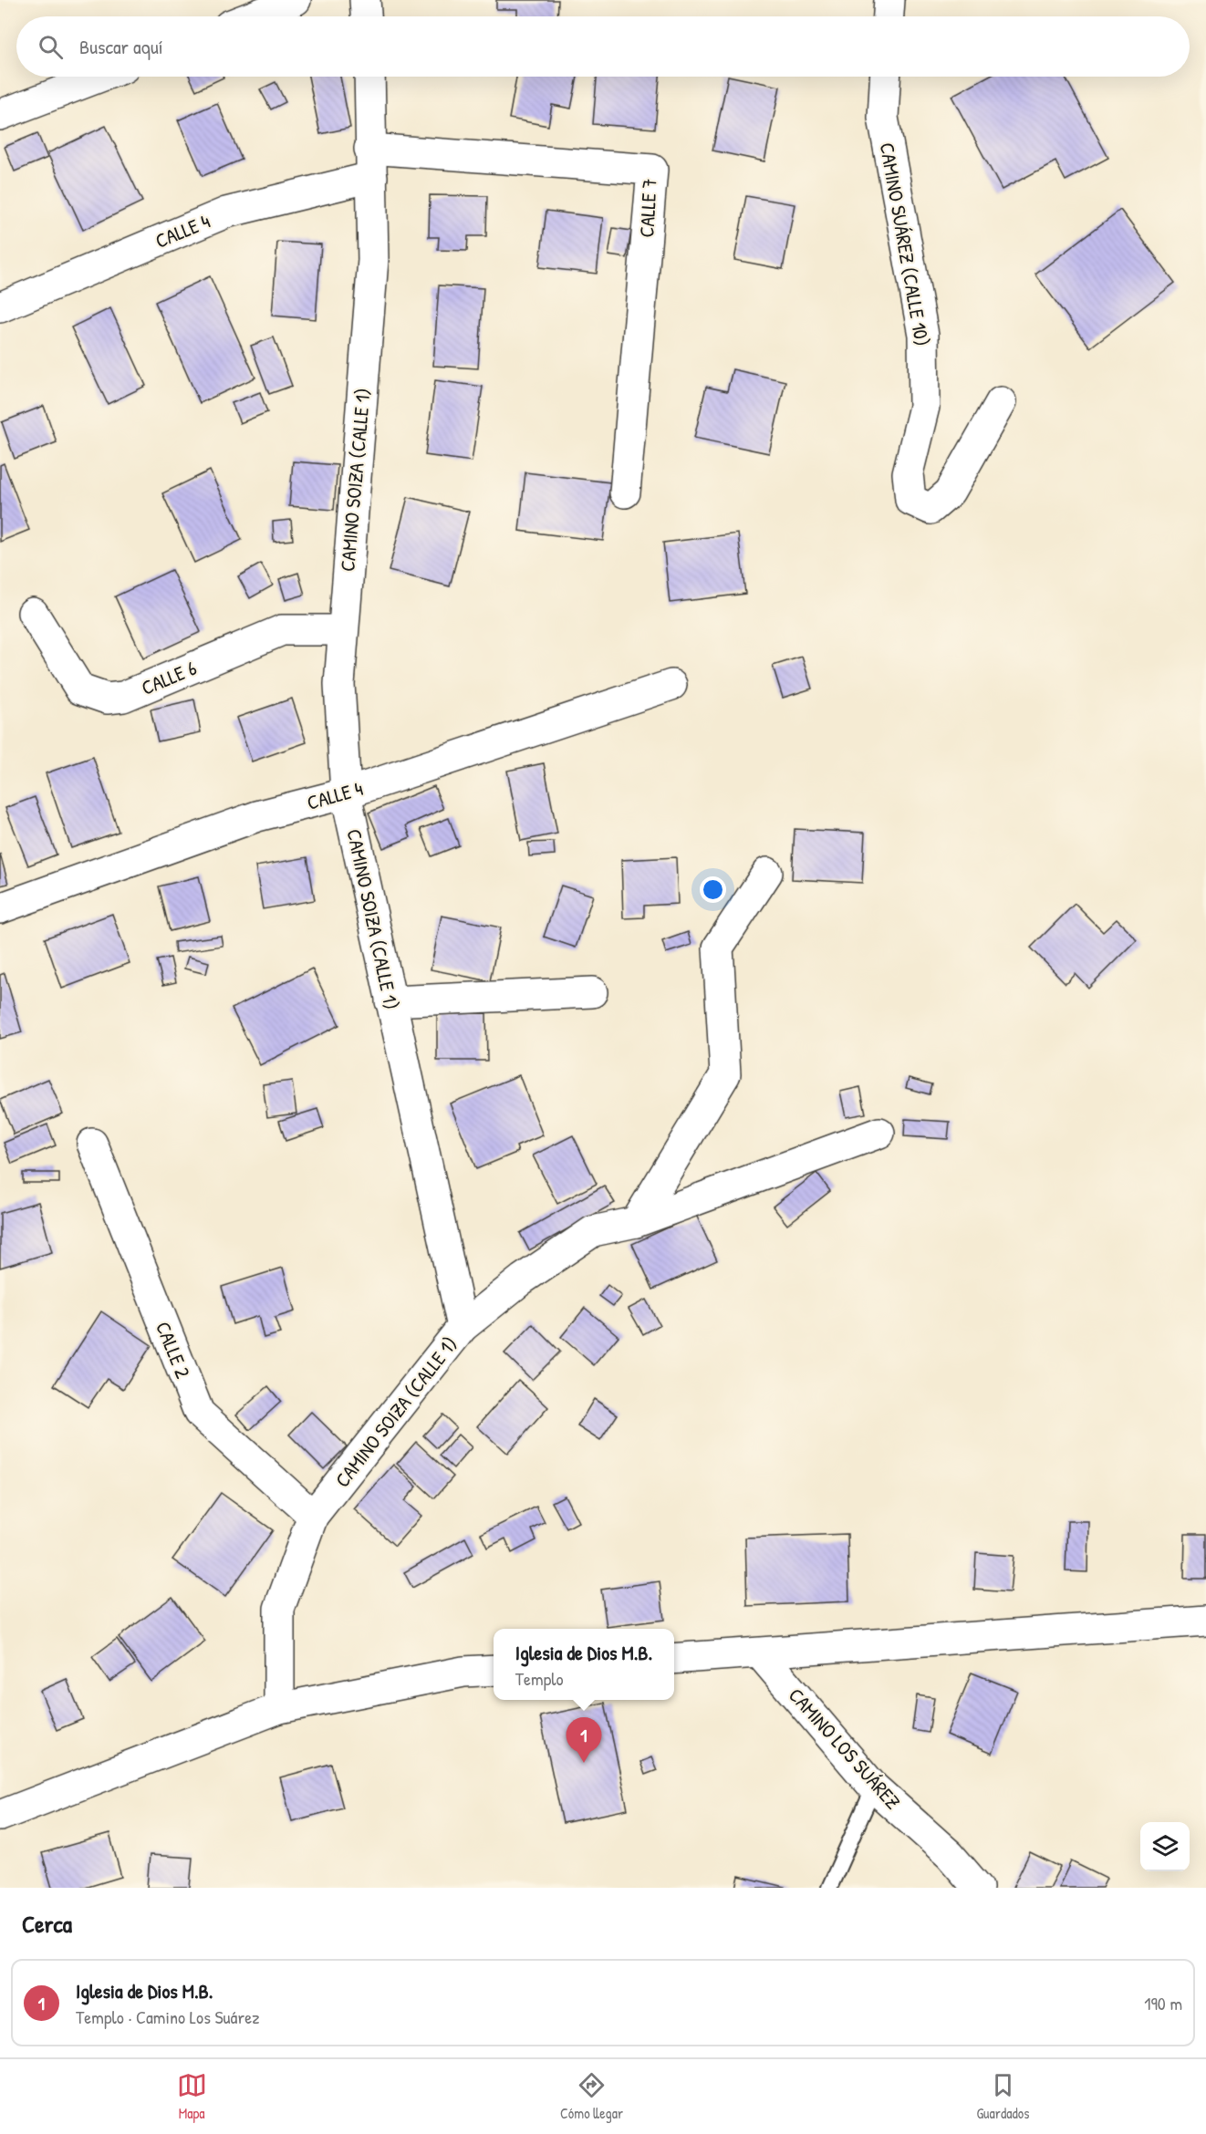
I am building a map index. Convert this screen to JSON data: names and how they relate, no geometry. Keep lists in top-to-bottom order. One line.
{"streets":{"street":["CALLE 7","CALLE 4","CAMINO SUÁREZ (CALLE 10)","CAMINO SOIZA (CALLE 1)","CALLE 6","CALLE 2","CAMINO LOS SUÁREZ"]},"crossings":[["CALLE 7","CALLE 4"],["CALLE 7","CAMINO SOIZA (CALLE 1)"],["CALLE 4","CAMINO SOIZA (CALLE 1)"],["CAMINO SOIZA (CALLE 1)","CALLE 6"],["CAMINO SOIZA (CALLE 1)","CALLE 2"]],"page":{"search":"Buscar aquí","popup":["Iglesia de Dios M.B.","Templo"],"pins":"1","heading":"Cerca","list":[{"mark":"1","name":"Iglesia de Dios M.B.","note":"Templo · Camino Los Suárez","value":"190 m"}],"nav":["Mapa","Cómo llegar","Guardados"]}}
